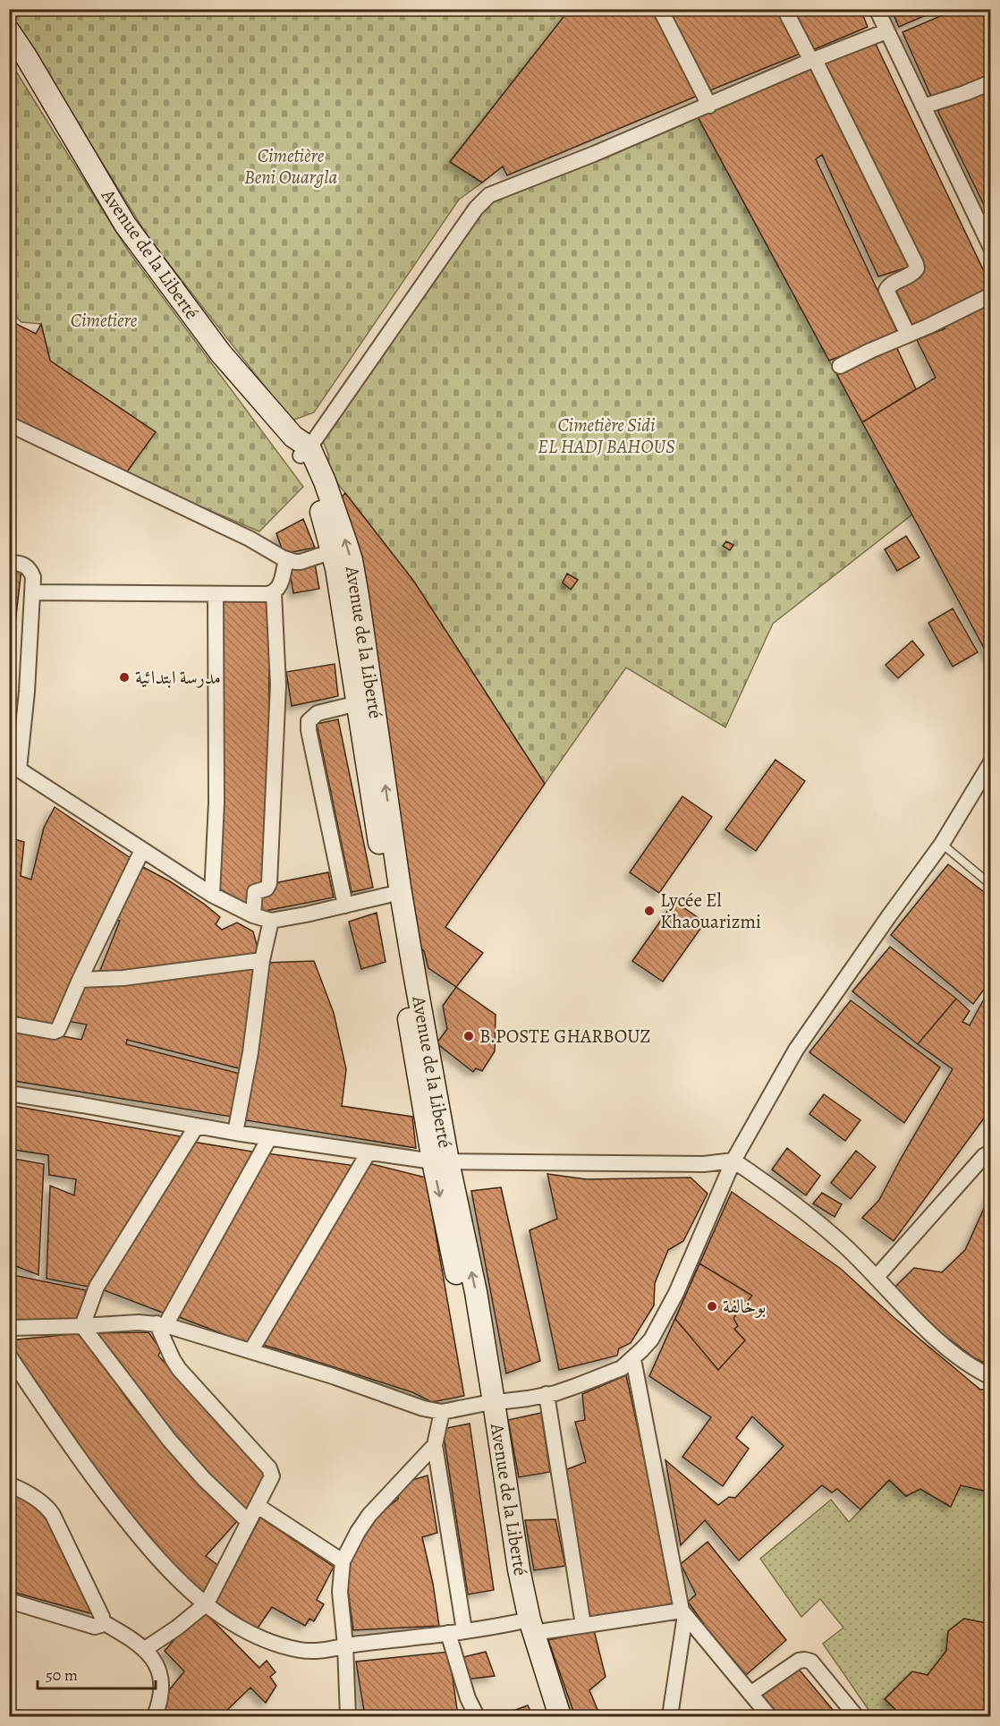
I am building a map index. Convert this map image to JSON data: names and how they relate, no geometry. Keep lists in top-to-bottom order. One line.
{"streets":{"street":["Avenue de la Liberté"]},"parks":["Cimetière Beni Ouargla","Cimetiere","Cimetière Sidi EL HADJ BAHOUS"],"places":["مدرسة ابتدائية","Lycée El Khaouarizmi","B.POSTE GHARBOUZ","بوخالفة"],"scale_bar":"50 m"}
